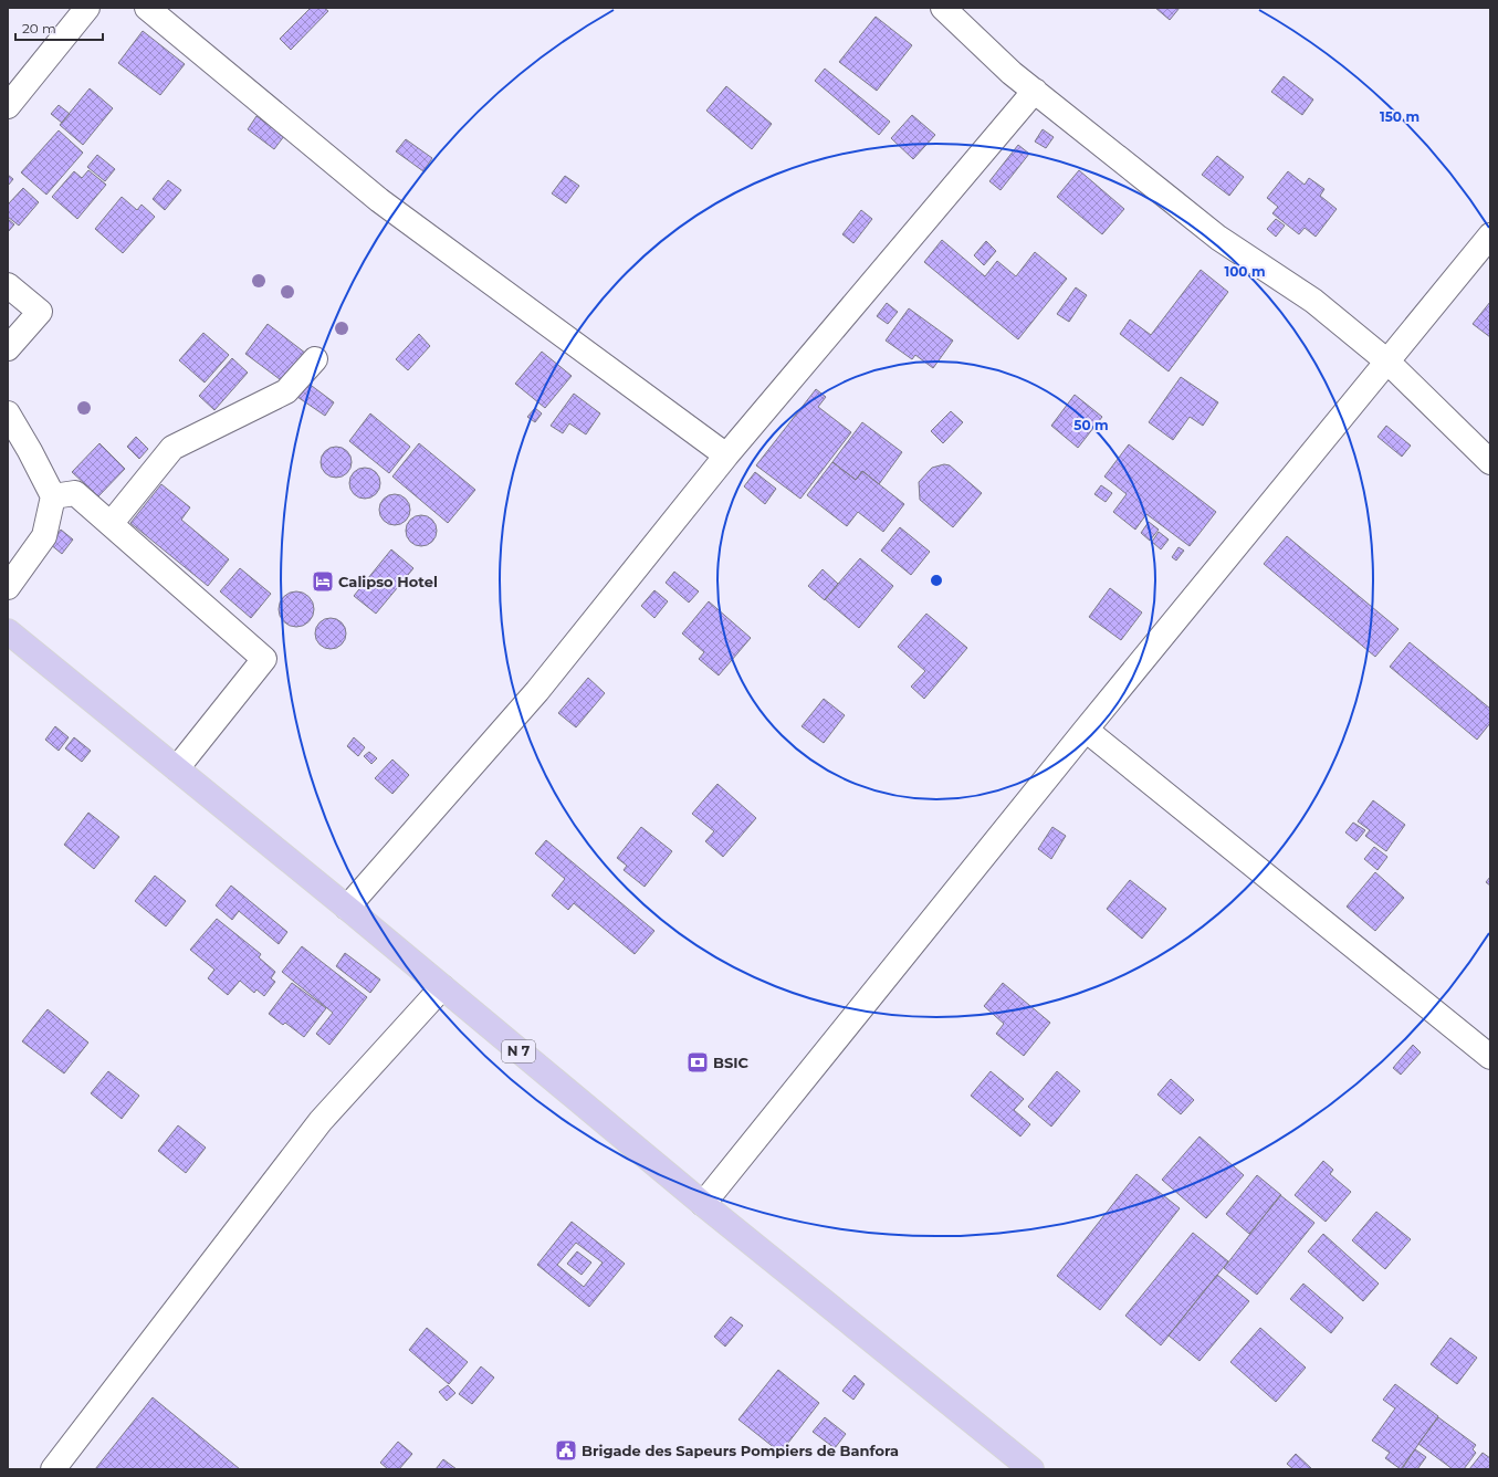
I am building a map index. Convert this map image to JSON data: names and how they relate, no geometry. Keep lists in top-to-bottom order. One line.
{"streets":{"highway":["N 7"]},"places":{"hotel":["Calipso Hotel"],"bank":["BSIC"],"public building":["Brigade des Sapeurs Pompiers de Banfora"]},"scale_bar":"20 m","rings":["150 m","100 m","50 m"]}
